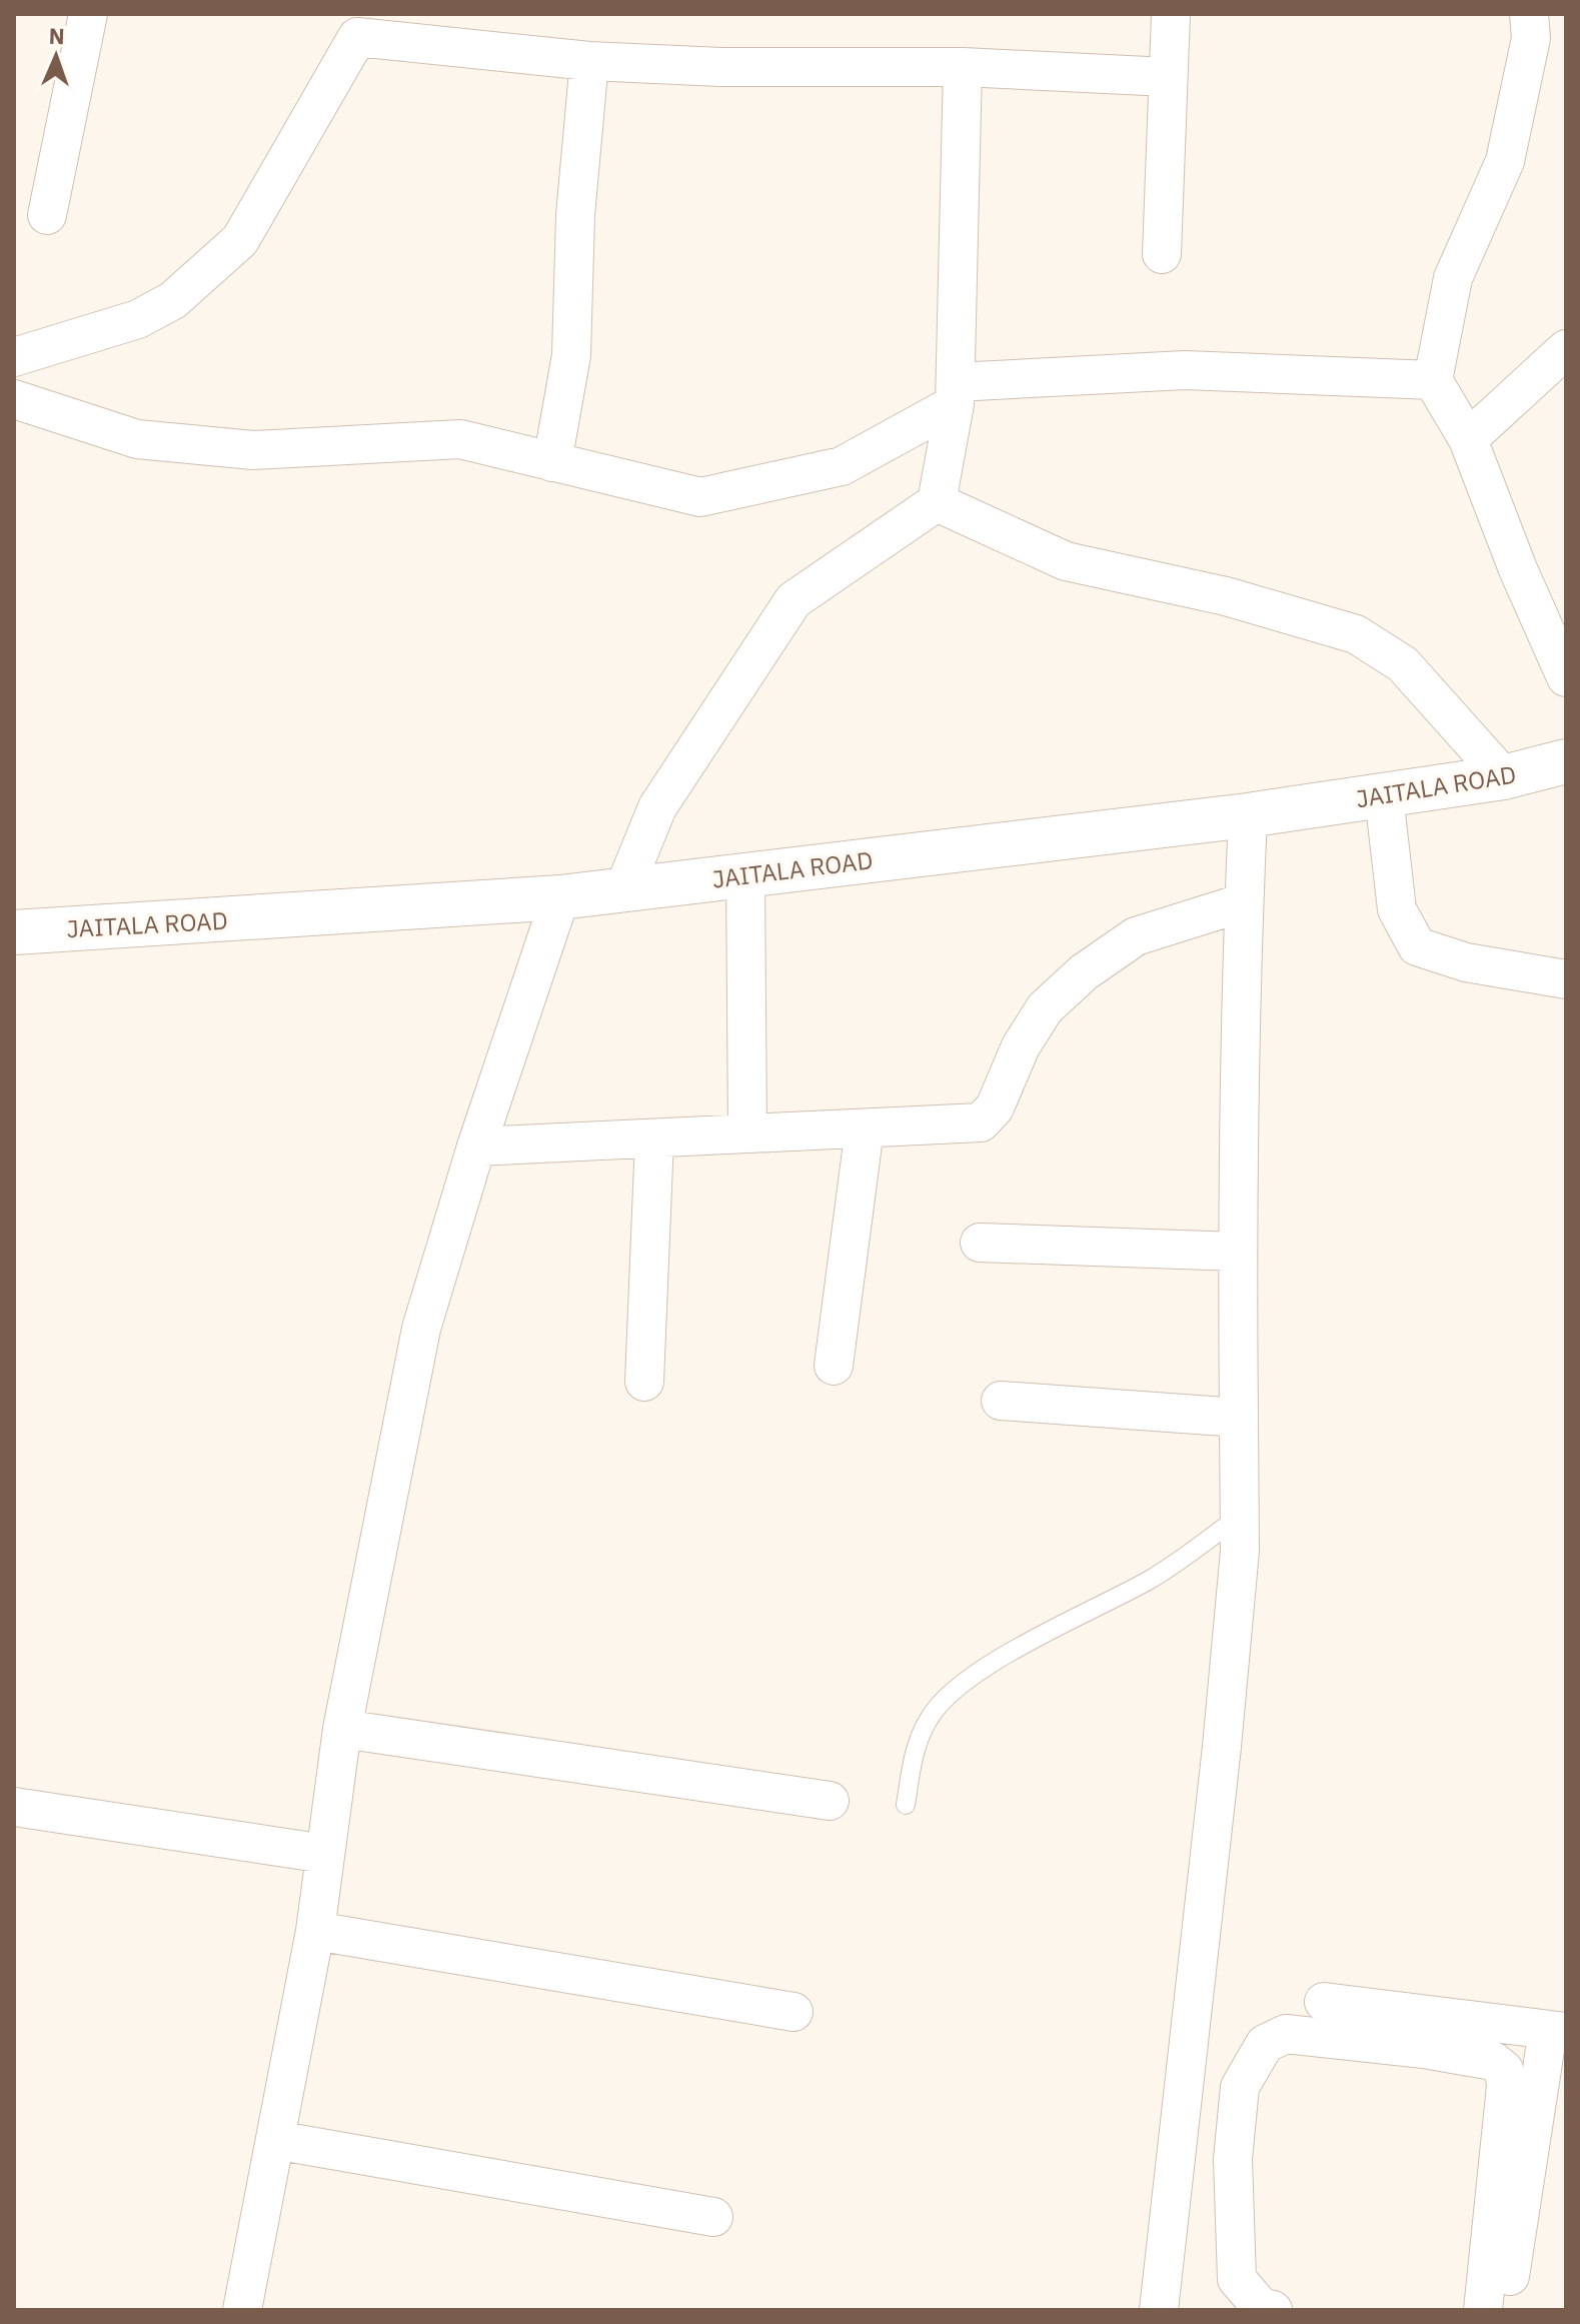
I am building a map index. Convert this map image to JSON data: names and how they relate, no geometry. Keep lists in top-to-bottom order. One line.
{"streets":{"street":["JAITALA ROAD"]},"north":"top"}
